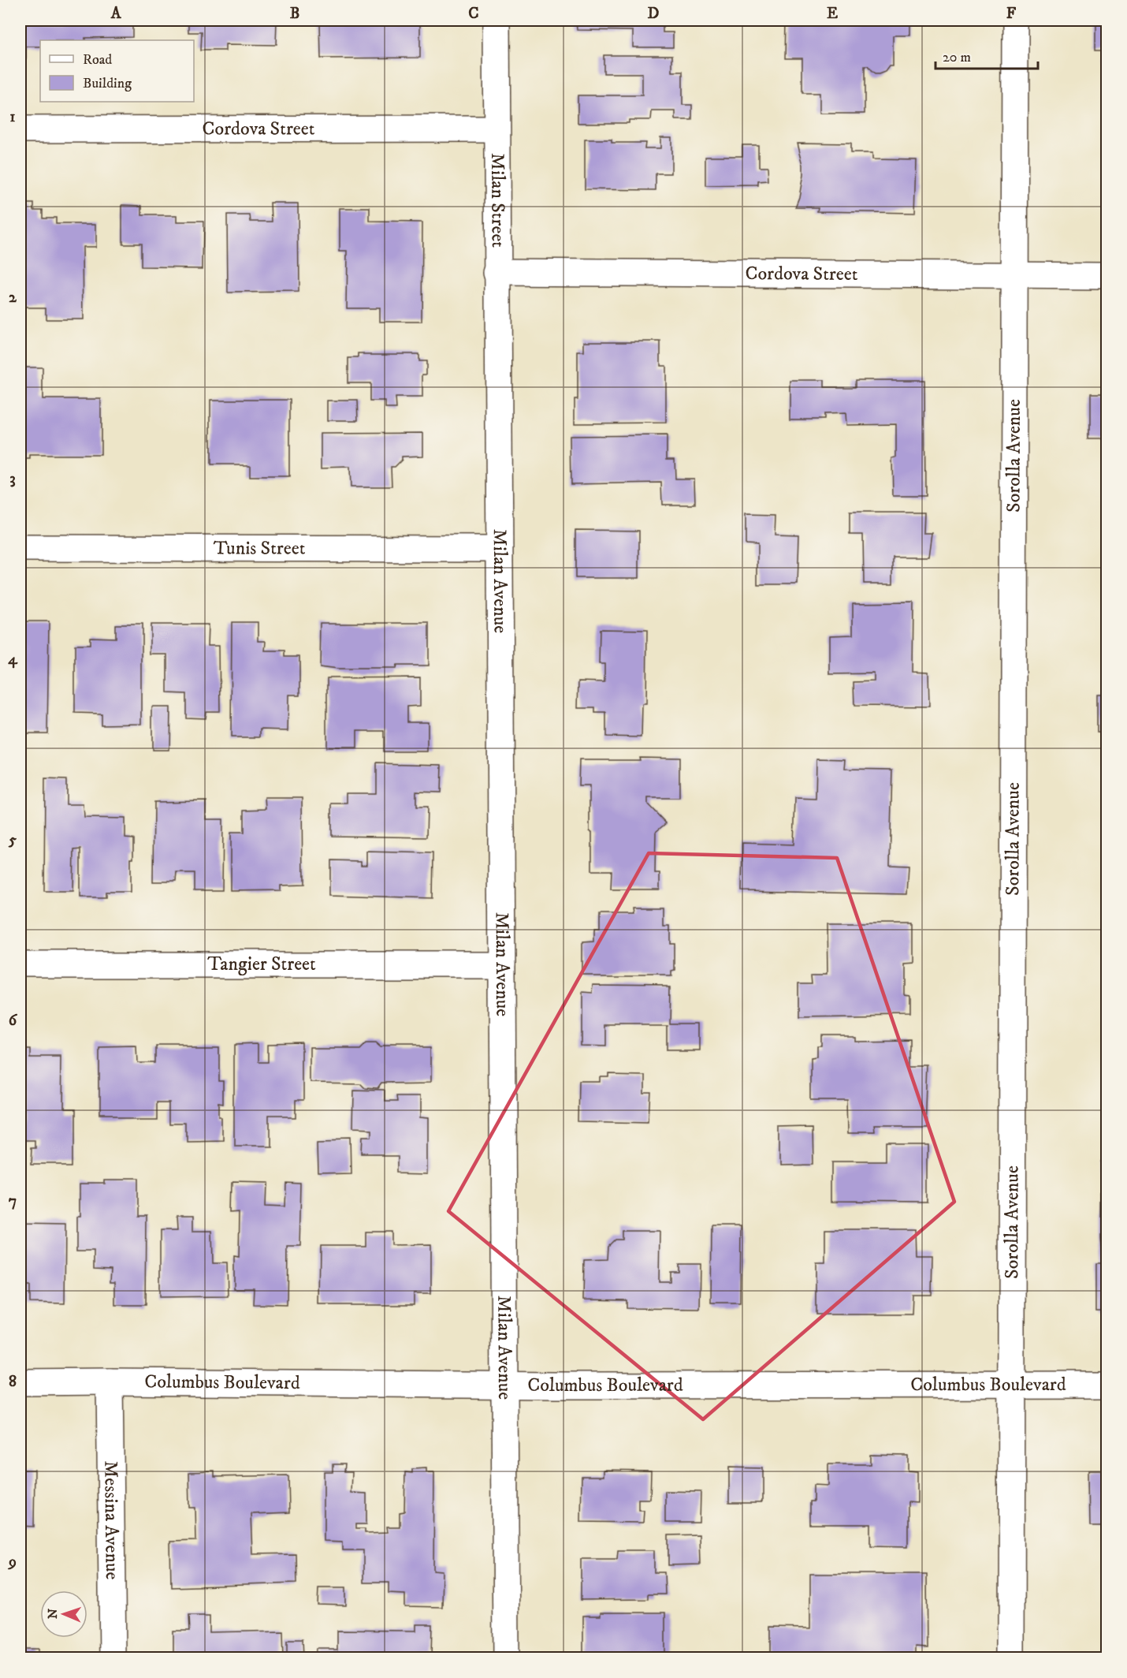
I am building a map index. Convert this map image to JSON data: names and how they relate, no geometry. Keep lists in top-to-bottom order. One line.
{"streets":{"street":["Cordova Street","Milan Street","Sorolla Avenue","Tunis Street","Milan Avenue","Tangier Street","Columbus Boulevard","Messina Avenue"]},"crossings":[["Cordova Street","Milan Street"],["Cordova Street","Sorolla Avenue"],["Cordova Street","Milan Avenue"],["Milan Street","Milan Avenue"],["Sorolla Avenue","Columbus Boulevard"],["Tunis Street","Milan Avenue"],["Milan Avenue","Tangier Street"],["Milan Avenue","Columbus Boulevard"],["Columbus Boulevard","Messina Avenue"]],"legend":["Road","Building"],"scale_bar":"20 m","north":"left","grid":{"columns":["A","B","C","D","E","F"],"rows":["1","2","3","4","5","6","7","8","9"]}}
